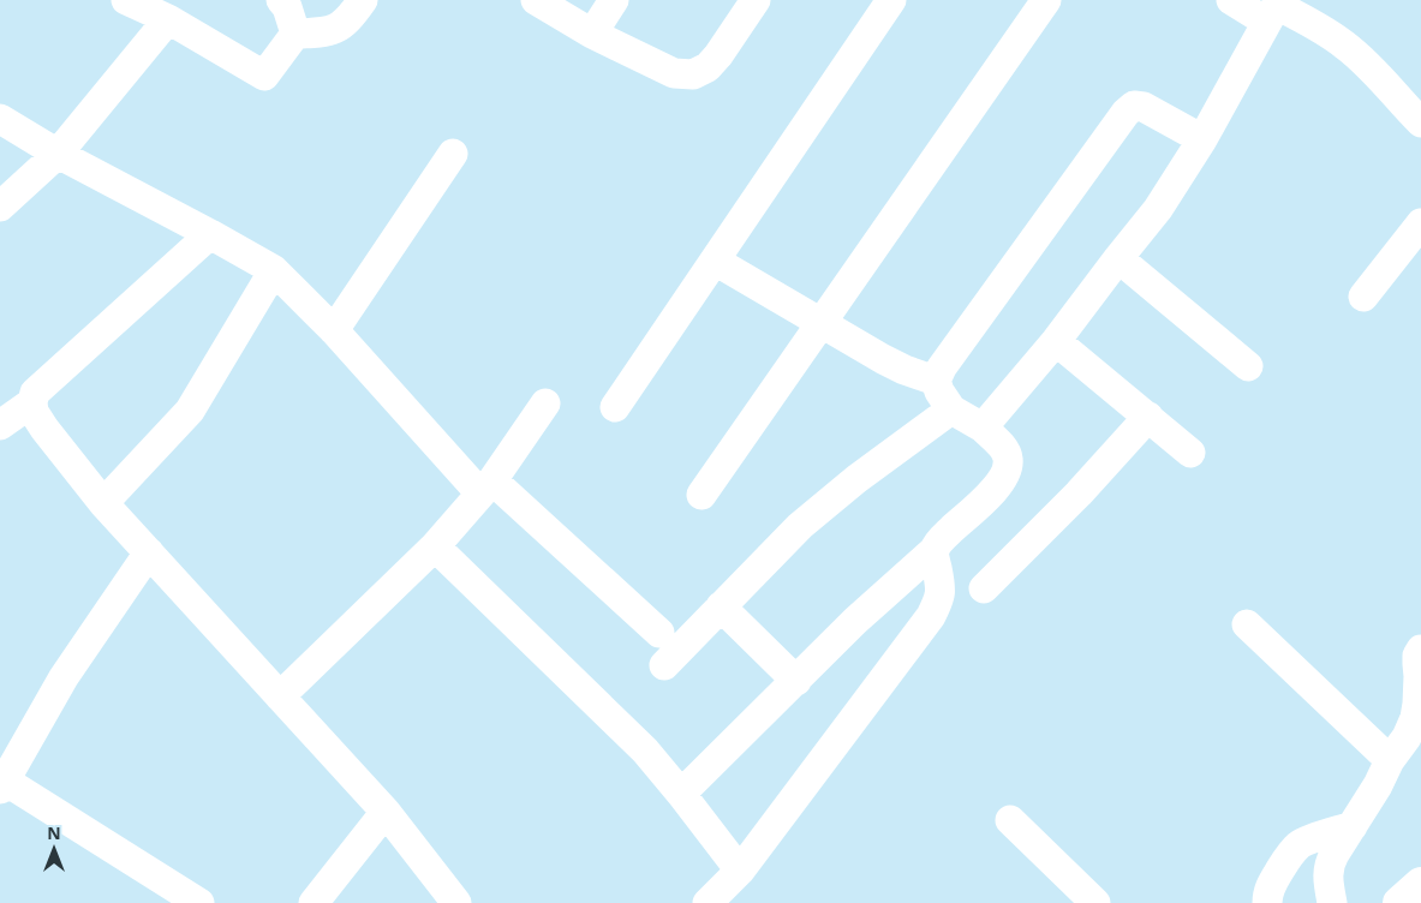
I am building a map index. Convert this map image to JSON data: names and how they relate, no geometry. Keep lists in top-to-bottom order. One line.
{"north":"top"}
